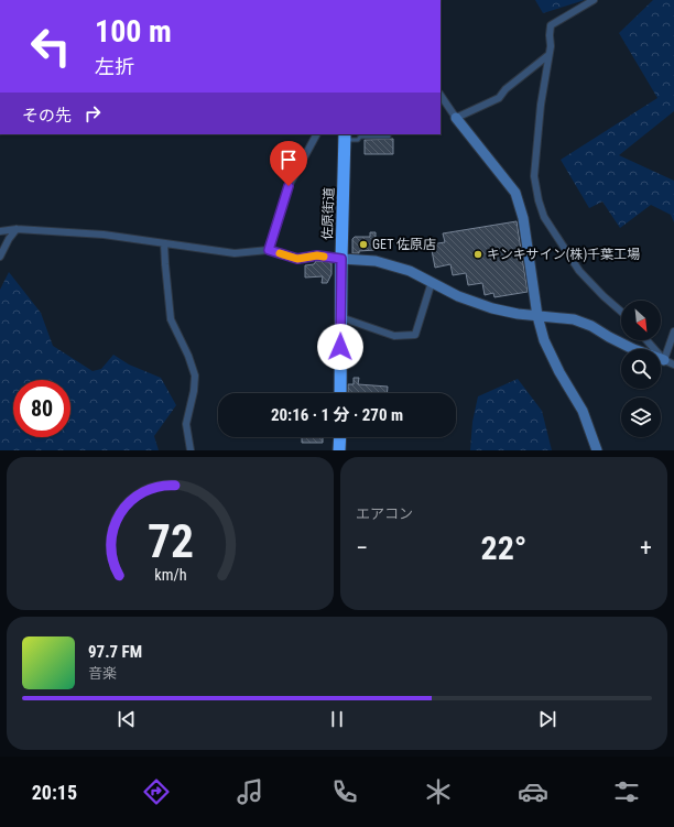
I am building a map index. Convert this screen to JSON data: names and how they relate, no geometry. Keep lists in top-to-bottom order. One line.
{"streets":{"highway":["佐原街道"]},"places":["GET 佐原店","キンキサイン(株)千葉工場"],"north":"bottom right","page":{"turn":["100 m","左折"],"then":"その先","limit":"80","trip":"20:16 · 1 分 · 270 m","tile":"エアコン","heat":["−","22°","+"],"song":["97.7 FM","音楽"],"tabs":"20:15","gauge":["72","km/h"]}}
